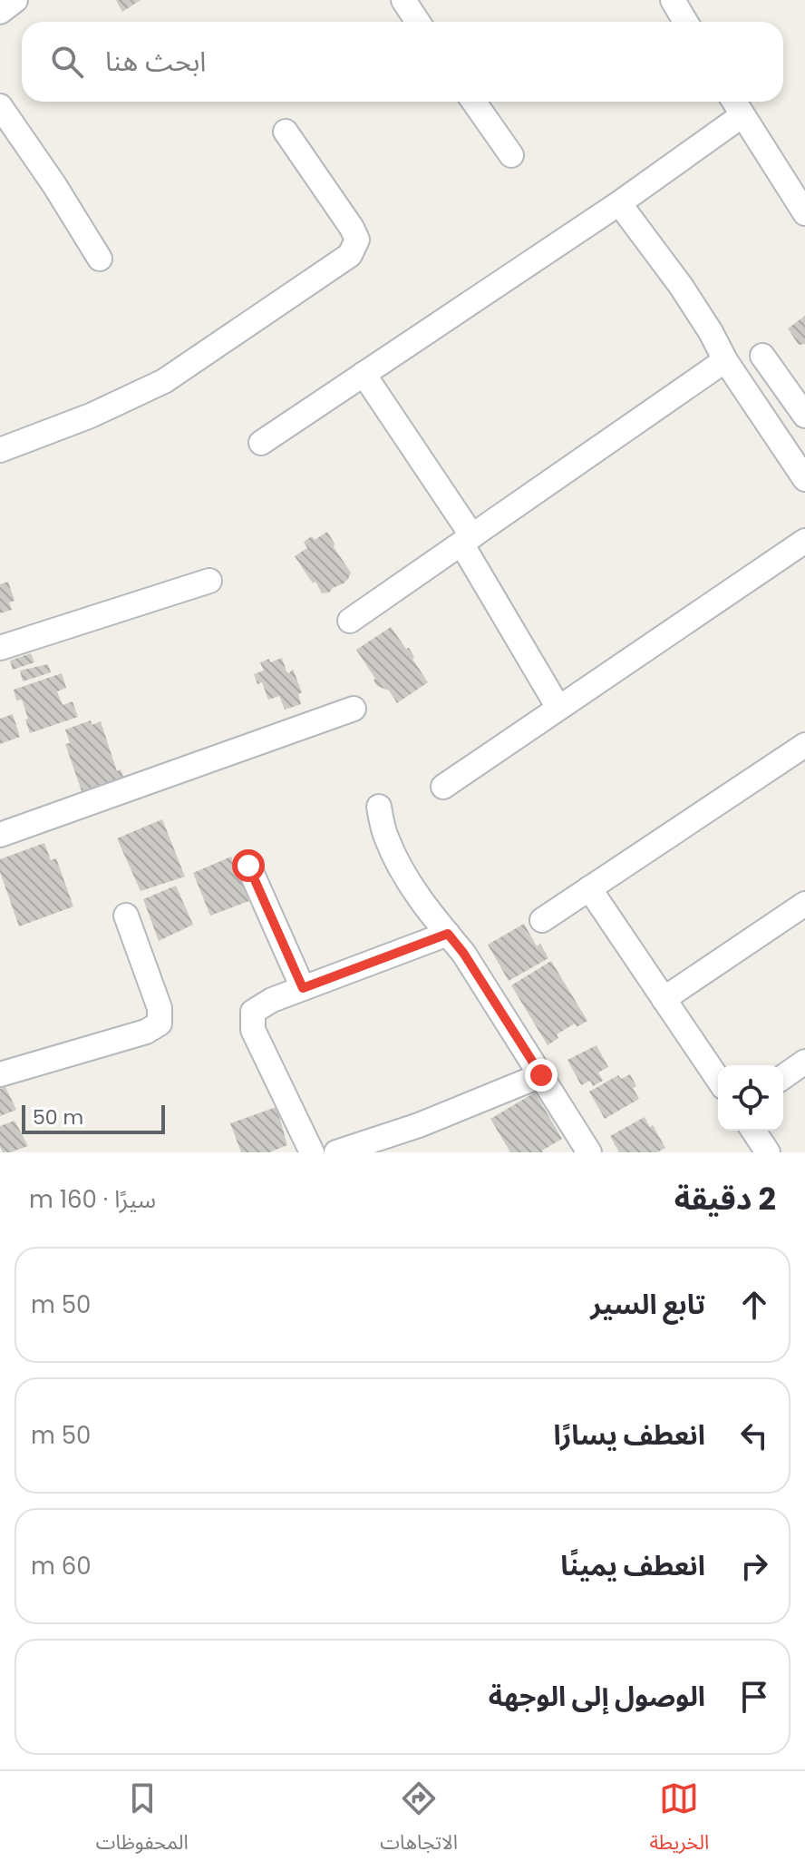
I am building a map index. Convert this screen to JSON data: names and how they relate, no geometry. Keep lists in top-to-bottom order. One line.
{"scale_bar":"50 m","page":{"search":"ابحث هنا","scale":"50 m","heading":["2 دقيقة","سيرًا · 160 m"],"list":[["تابع السير","50 m"],["انعطف يسارًا","50 m"],["انعطف يمينًا","60 m"],"الوصول إلى الوجهة"],"nav":["الخريطة","الاتجاهات","المحفوظات"]}}
